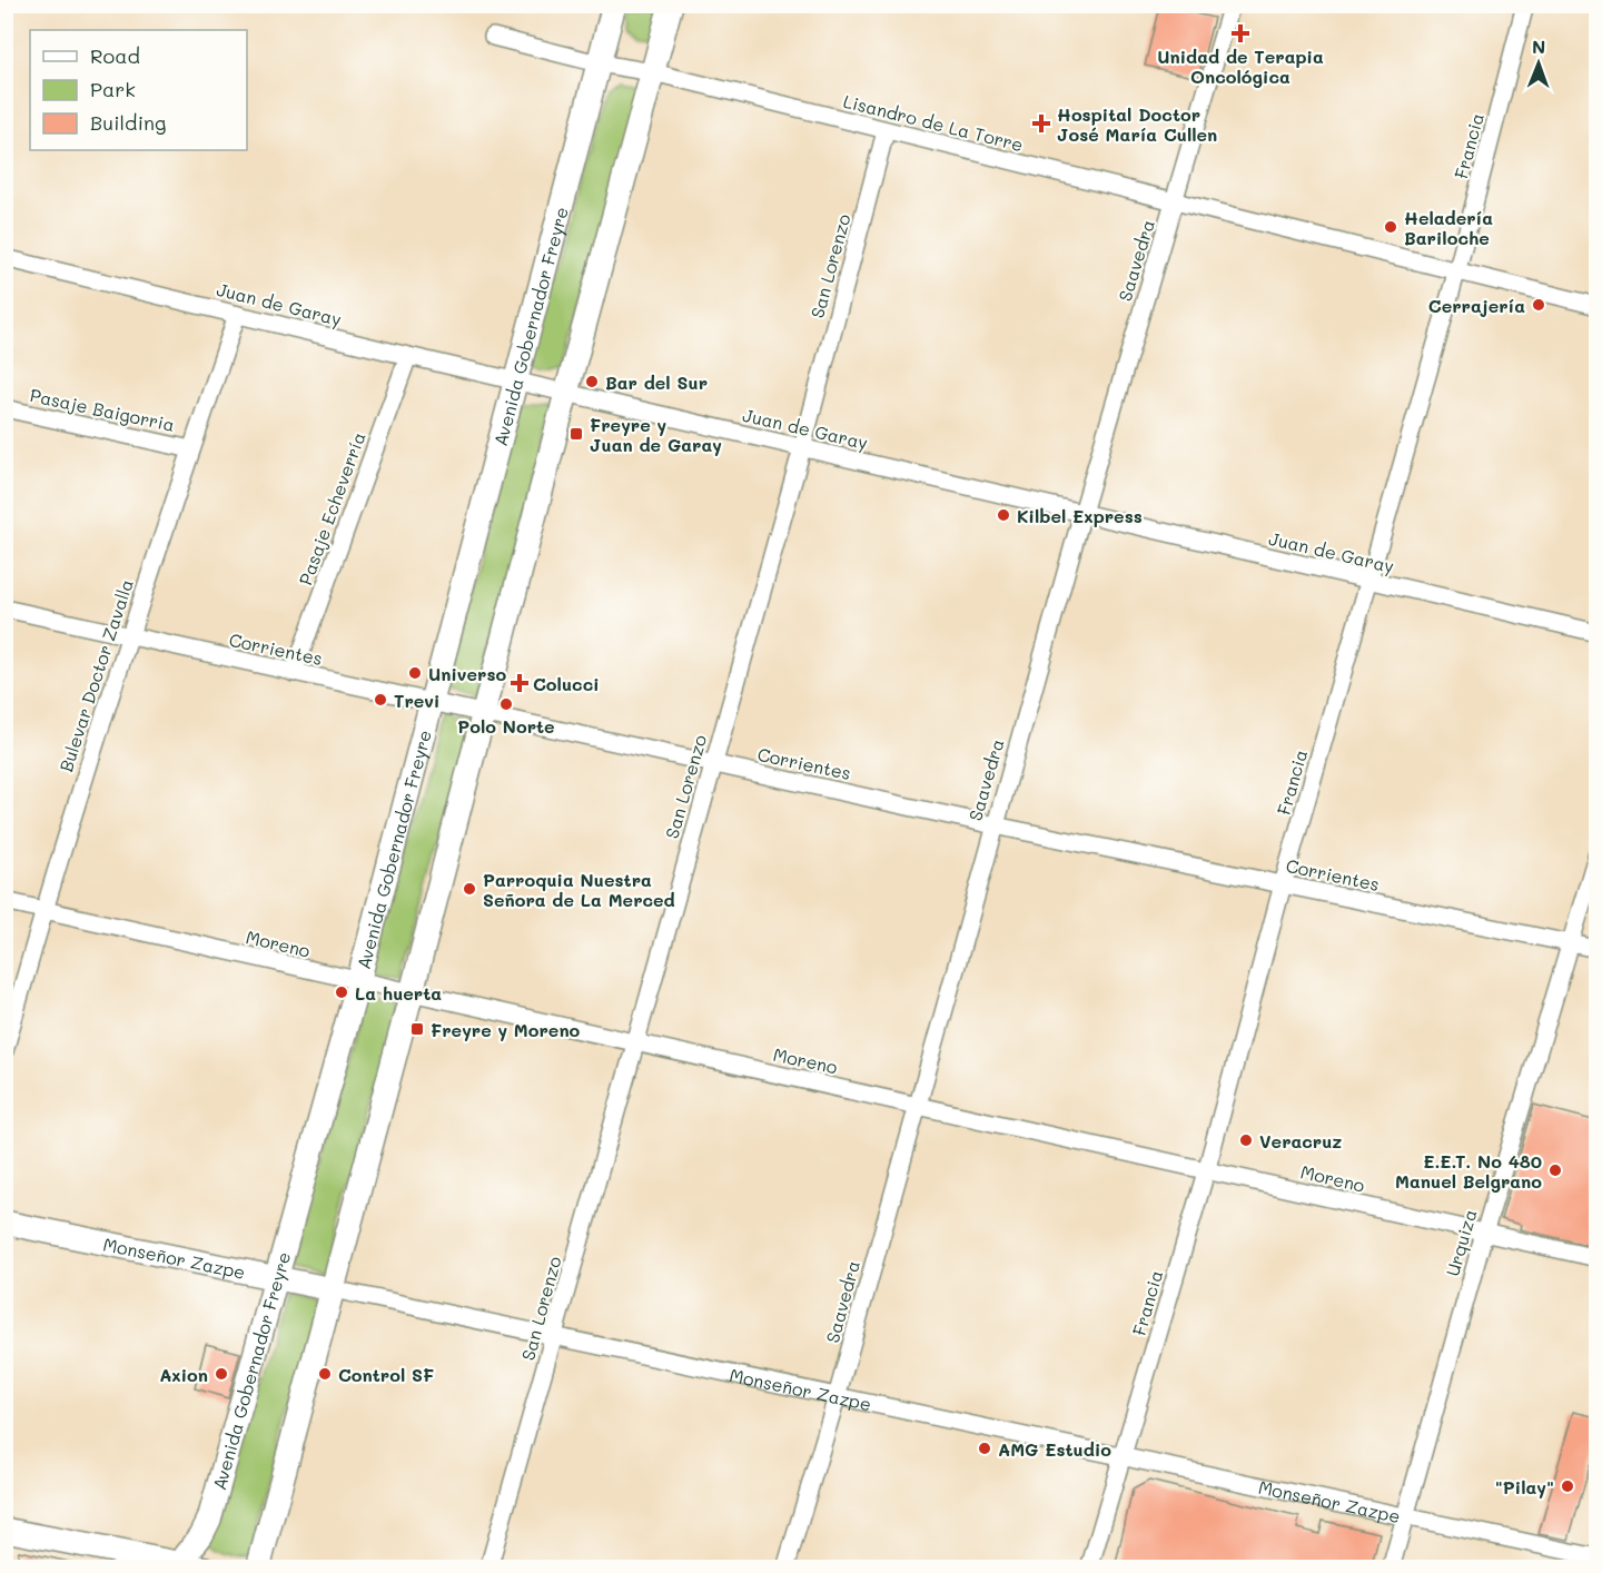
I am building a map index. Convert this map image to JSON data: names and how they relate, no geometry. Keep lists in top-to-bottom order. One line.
{"streets":{"main road":["Avenida Gobernador Freyre","Monseñor Zazpe"],"street":["Lisandro de La Torre","Francia","Saavedra","San Lorenzo","Juan de Garay","Pasaje Baigorria","Pasaje Echeverría","Corrientes","Bulevar Doctor Zavalla","Moreno","Urquiza"]},"crossings":[["Lisandro de La Torre","Francia"],["Lisandro de La Torre","Saavedra"],["Lisandro de La Torre","San Lorenzo"],["Lisandro de La Torre","Avenida Gobernador Freyre"],["Francia","Juan de Garay"],["Francia","Corrientes"],["Francia","Moreno"],["Francia","Monseñor Zazpe"],["Saavedra","Juan de Garay"],["Saavedra","Corrientes"],["Saavedra","Moreno"],["Saavedra","Monseñor Zazpe"],["San Lorenzo","Juan de Garay"],["San Lorenzo","Corrientes"],["San Lorenzo","Moreno"],["San Lorenzo","Monseñor Zazpe"],["Juan de Garay","Avenida Gobernador Freyre"],["Juan de Garay","Pasaje Echeverría"],["Juan de Garay","Bulevar Doctor Zavalla"],["Avenida Gobernador Freyre","Corrientes"],["Avenida Gobernador Freyre","Moreno"],["Avenida Gobernador Freyre","Monseñor Zazpe"],["Pasaje Baigorria","Bulevar Doctor Zavalla"],["Pasaje Echeverría","Corrientes"],["Corrientes","Bulevar Doctor Zavalla"],["Corrientes","Urquiza"],["Bulevar Doctor Zavalla","Moreno"],["Moreno","Urquiza"],["Urquiza","Monseñor Zazpe"]],"places":{"health":["Unidad de Terapia Oncológica","Hospital Doctor José María Cullen","Colucci"],"other":["Heladería Bariloche","Cerrajería","Bar del Sur","Kilbel Express","Universo","Trevi","Polo Norte","Parroquia Nuestra Señora de La Merced","La huerta","Veracruz","E.E.T. No 480 Manuel Belgrano","Axion","Control SF","AMG Estudio","\"Pilay\""],"transit":["Freyre y Juan de Garay","Freyre y Moreno"]},"legend":["Road","Park","Building"],"north":"top"}
